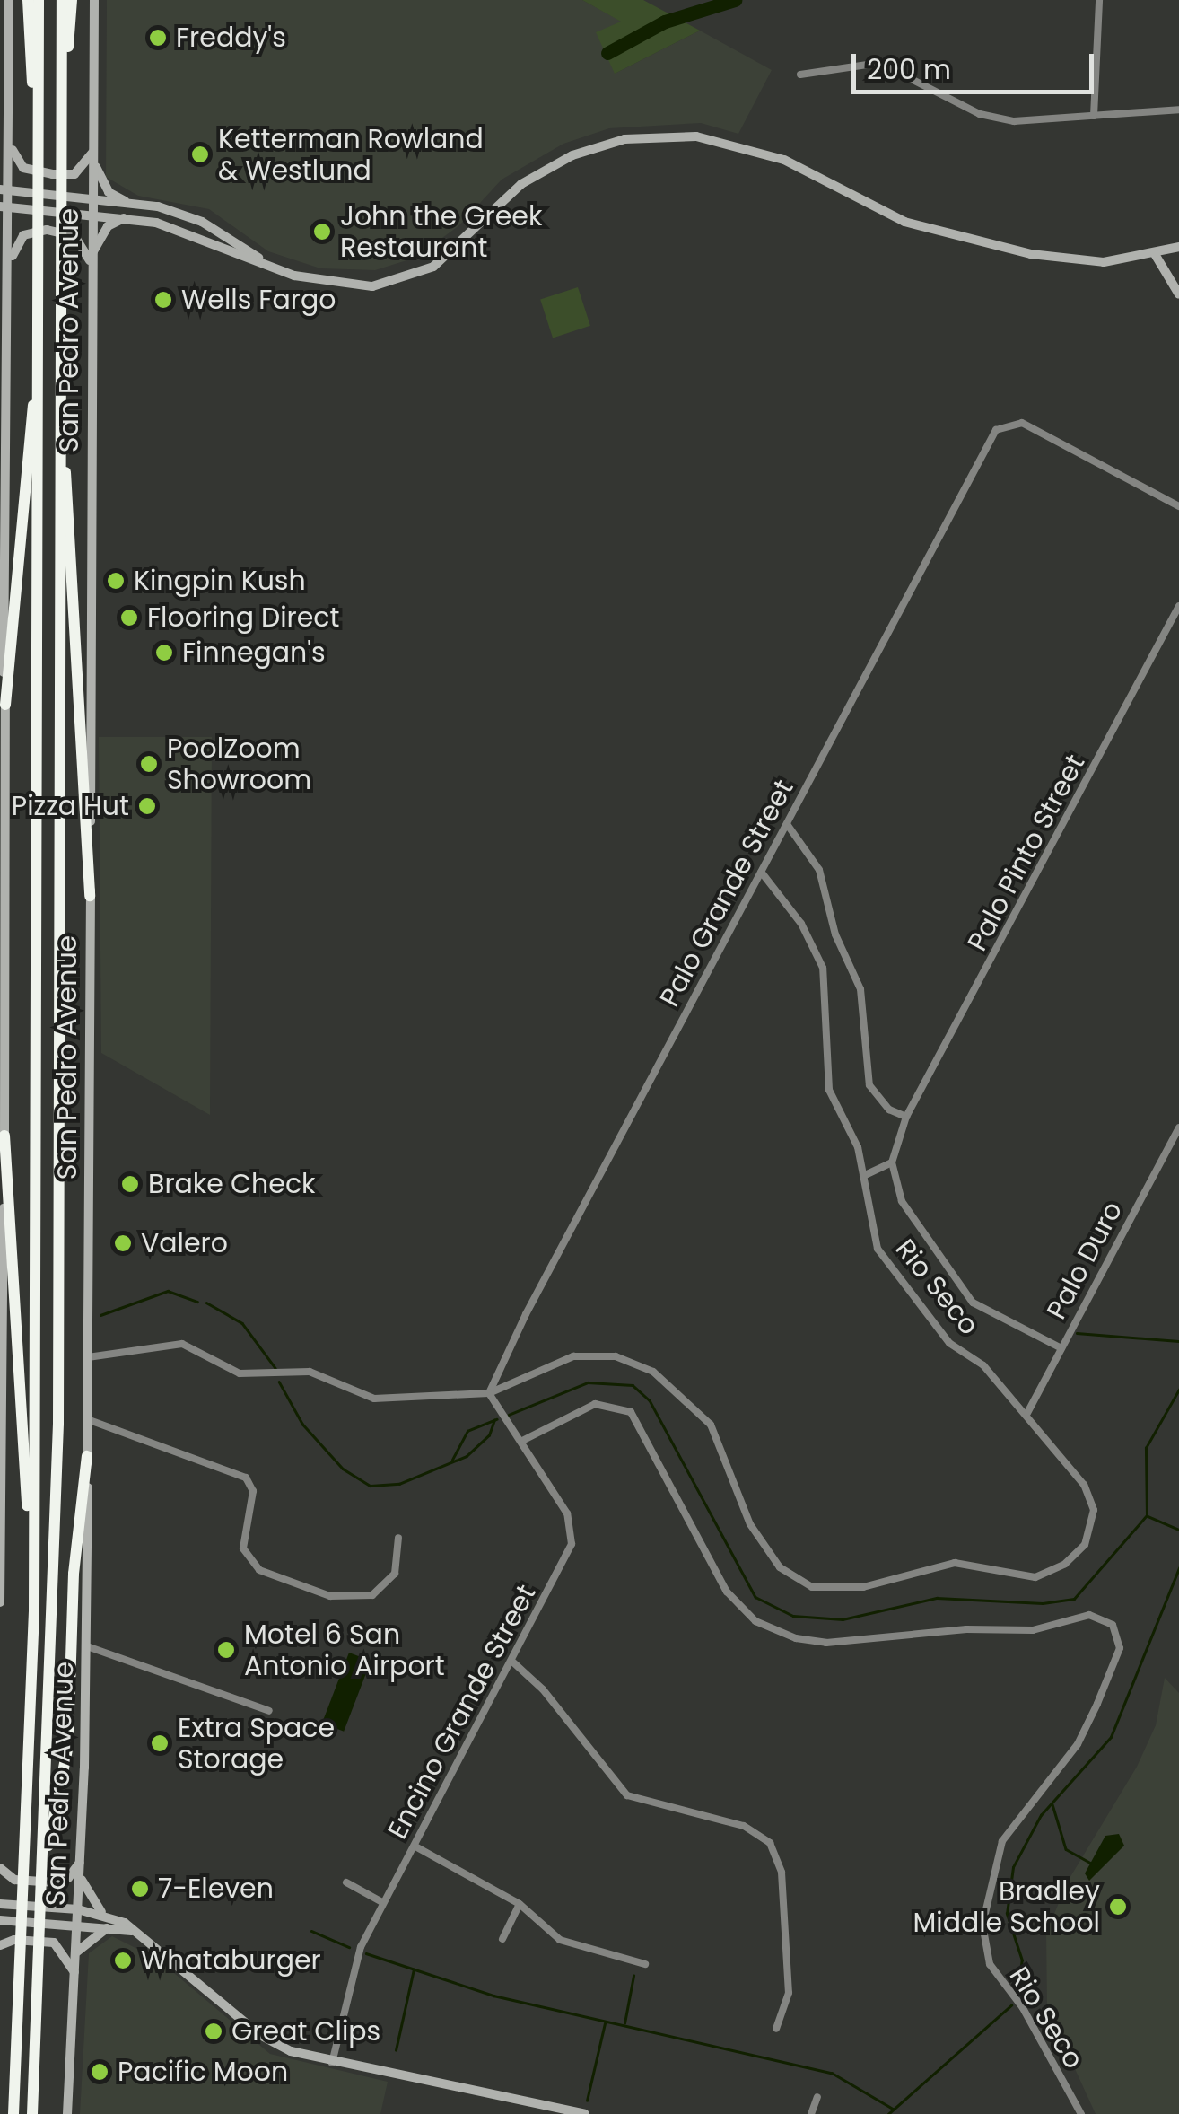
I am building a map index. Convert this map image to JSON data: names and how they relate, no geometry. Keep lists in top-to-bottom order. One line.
{"streets":{"main road":["San Pedro Avenue"],"street":["Palo Pinto Street","Palo Grande Street","Palo Duro","Rio Seco","Encino Grande Street"]},"crossings":[["Palo Grande Street","Rio Seco"],["Palo Grande Street","Encino Grande Street"],["Palo Duro","Rio Seco"],["Rio Seco","Encino Grande Street"]],"places":["Freddy's","Ketterman Rowland & Westlund","John the Greek Restaurant","Wells Fargo","Kingpin Kush","Flooring Direct","Finnegan's","PoolZoom Showroom","Pizza Hut","Brake Check","Valero","Motel 6 San Antonio Airport","Extra Space Storage","7-Eleven","Bradley Middle School","Whataburger","Great Clips","Pacific Moon"],"scale_bar":"200 m"}
